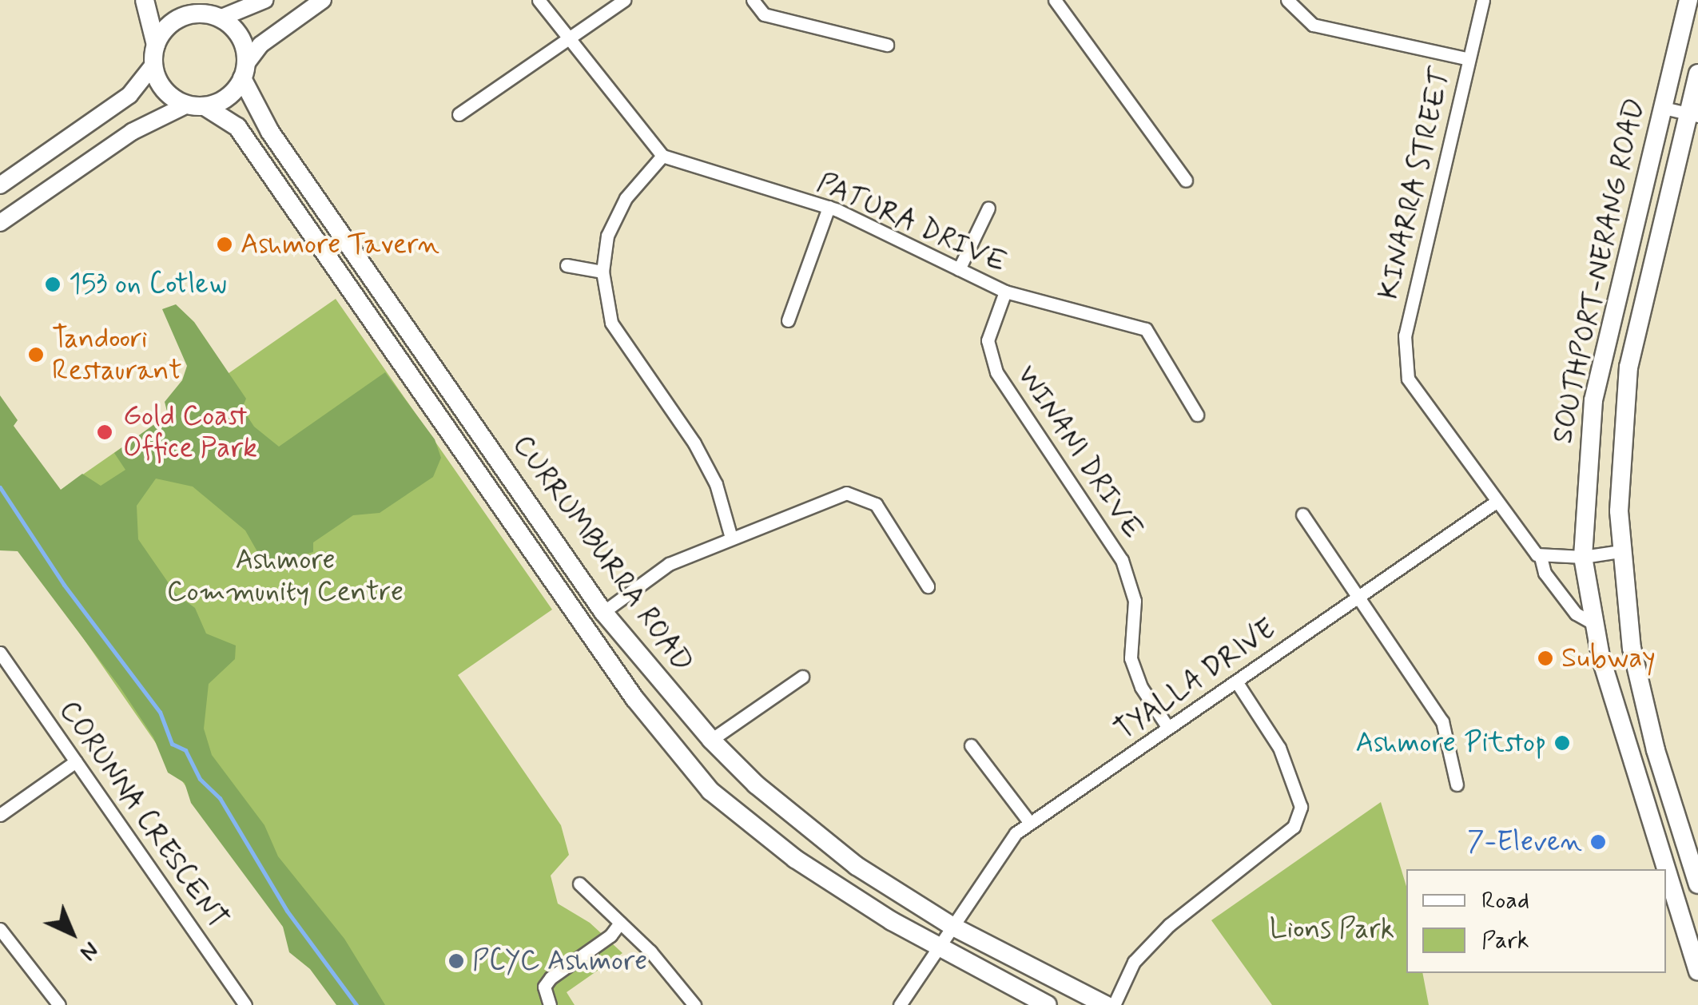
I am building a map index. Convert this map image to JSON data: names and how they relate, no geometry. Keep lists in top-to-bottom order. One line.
{"streets":{"main road":["SOUTHPORT-NERANG ROAD","CURRUMBURRA ROAD"],"street":["KINARRA STREET","PATURA DRIVE","WINANI DRIVE","TYALLA DRIVE","CORUNNA CRESCENT"]},"crossings":[["KINARRA STREET","TYALLA DRIVE"],["PATURA DRIVE","WINANI DRIVE"],["WINANI DRIVE","TYALLA DRIVE"],["CURRUMBURRA ROAD","TYALLA DRIVE"]],"parks":["Ashmore Community Centre","Lions Park"],"places":["Ashmore Tavern","153 on Cotlew","Tandoori Restaurant","Gold Coast Office Park","Subway","Ashmore Pitstop","7-Eleven","PCYC Ashmore"],"legend":["Road","Park"],"north":"bottom right"}
